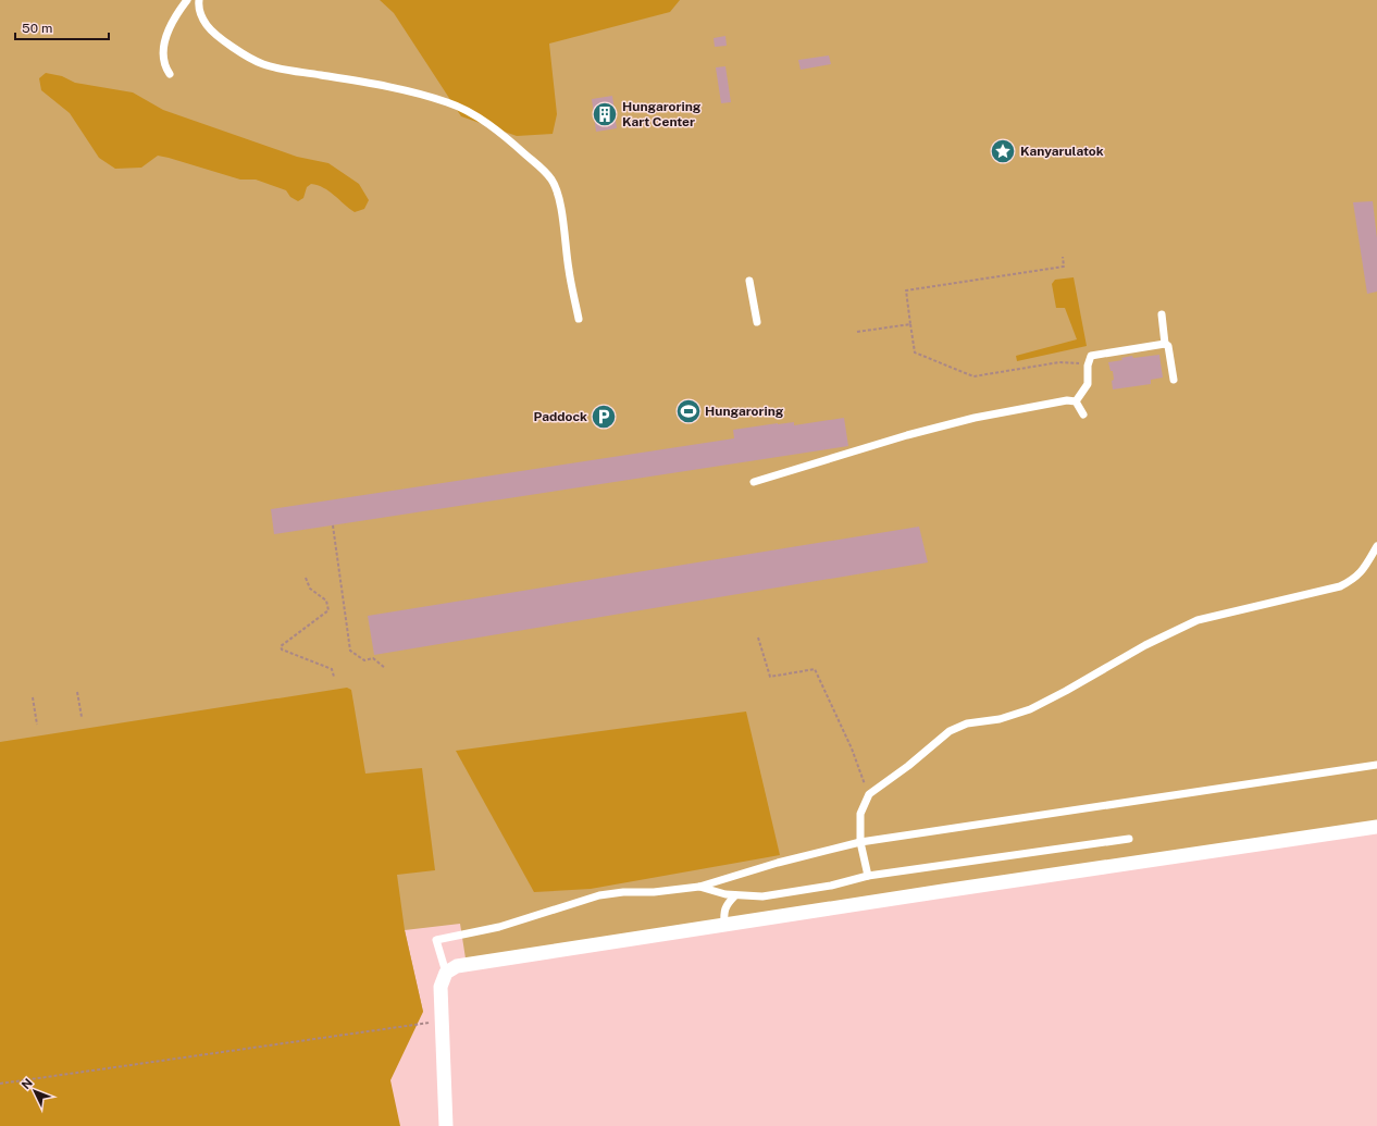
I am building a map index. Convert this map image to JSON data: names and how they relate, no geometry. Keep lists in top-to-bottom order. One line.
{"places":{"building":["Hungaroring Kart Center"],"place":["Kanyarulatok"],"sports":["Hungaroring"],"parking":["Paddock"]},"scale_bar":"50 m","north":"top left"}
